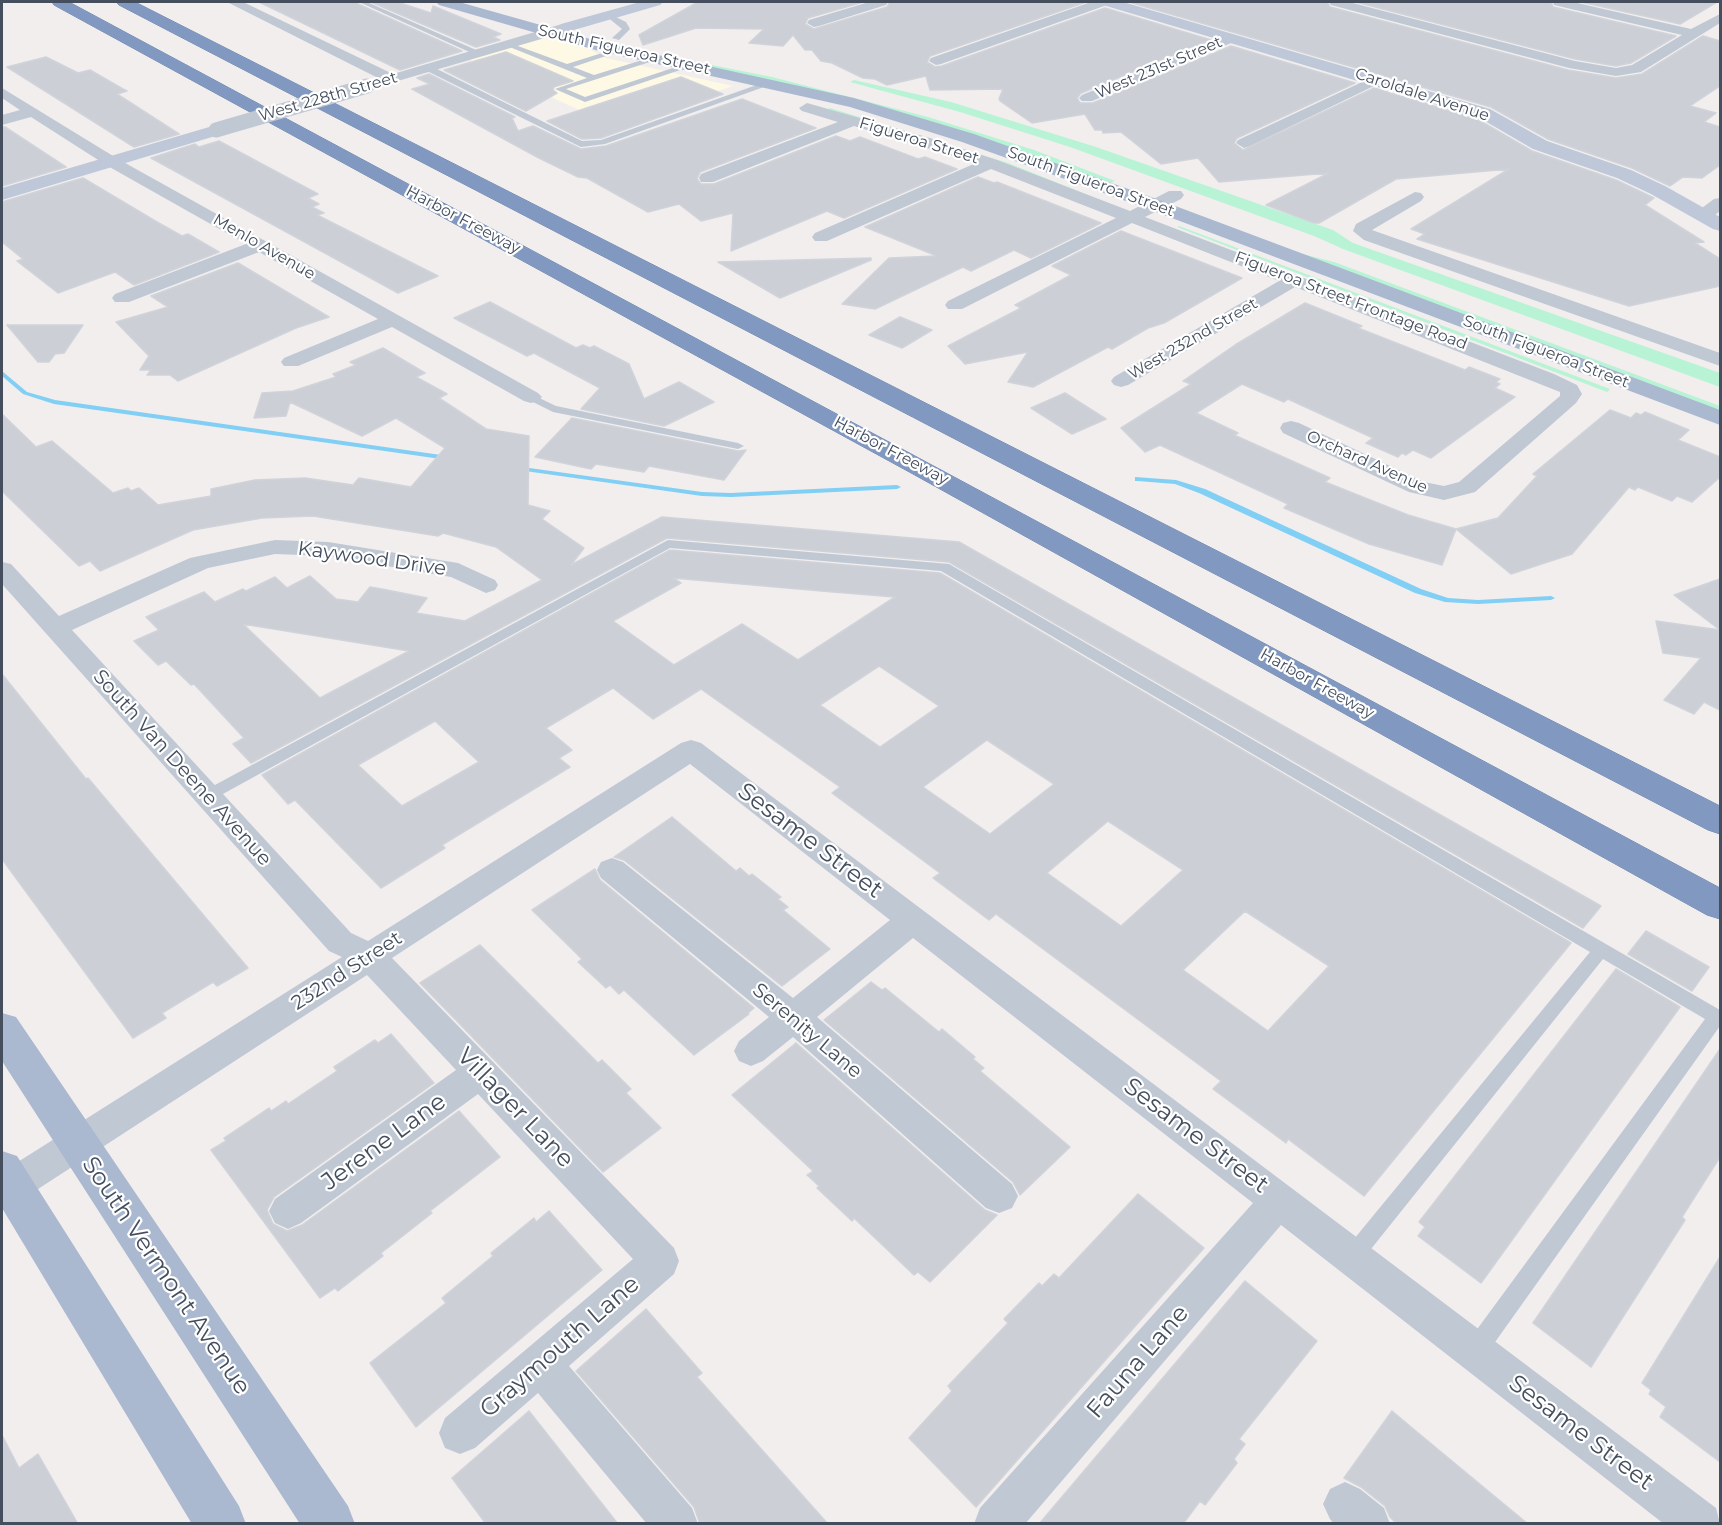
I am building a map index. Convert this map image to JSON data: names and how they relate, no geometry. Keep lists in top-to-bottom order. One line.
{"streets":{"highway":["Harbor Freeway"],"main road":["South Figueroa Street","South Vermont Avenue"],"street":["West 231st Street","Caroldale Avenue","West 228th Street","Figueroa Street","Menlo Avenue","Figueroa Street Frontage Road","West 232nd Street","Orchard Avenue","Kaywood Drive","South Van Deene Avenue","Sesame Street","232nd Street","Serenity Lane","Villager Lane","Jerene Lane","Graymouth Lane","Fauna Lane"]},"crossings":[["South Figueroa Street","West 228th Street"],["West 231st Street","Caroldale Avenue"],["West 228th Street","Menlo Avenue"],["Figueroa Street","Figueroa Street Frontage Road"],["Figueroa Street Frontage Road","West 232nd Street"],["Figueroa Street Frontage Road","Orchard Avenue"],["Kaywood Drive","South Van Deene Avenue"],["South Van Deene Avenue","232nd Street"],["South Van Deene Avenue","Villager Lane"],["Sesame Street","232nd Street"],["Sesame Street","Fauna Lane"],["232nd Street","Villager Lane"],["232nd Street","South Vermont Avenue"],["Villager Lane","Jerene Lane"],["Villager Lane","Graymouth Lane"]]}
